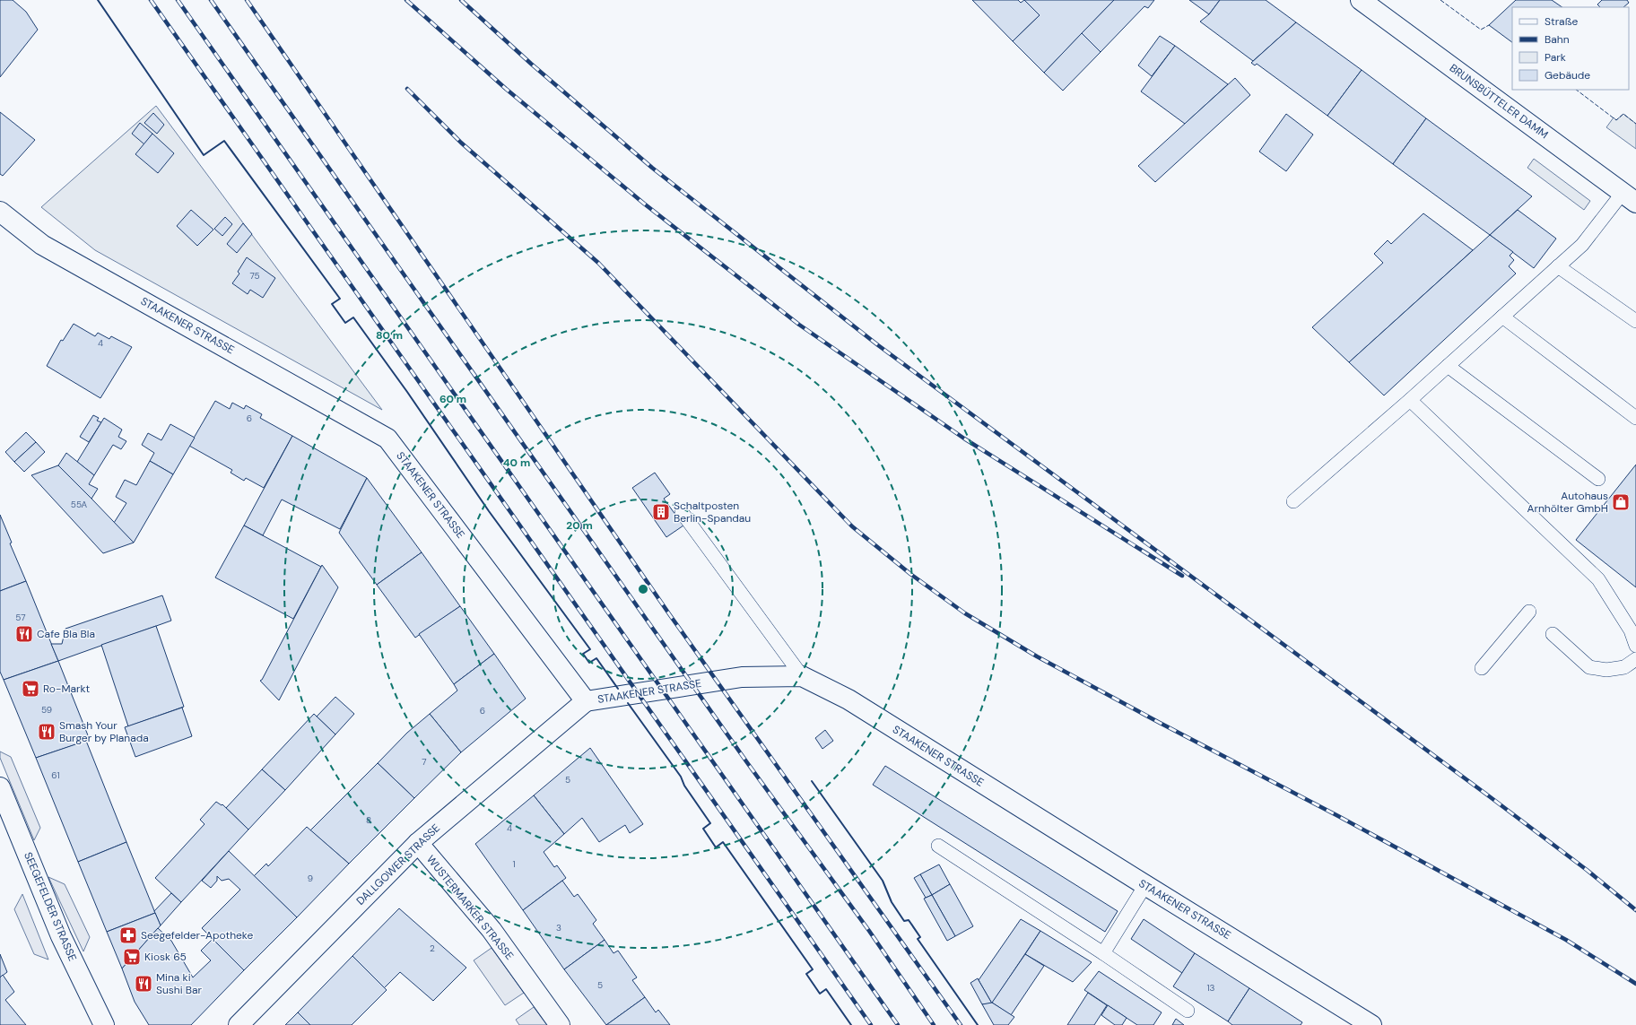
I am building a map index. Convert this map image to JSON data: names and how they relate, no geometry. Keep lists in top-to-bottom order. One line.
{"streets":{"street":["BRUNSBÜTTELER DAMM","STAAKENER STRASSE","DALLGOWER STRASSE","SEEGEFELDER STRASSE","WUSTERMARKER STRASSE"]},"crossings":[["STAAKENER STRASSE","DALLGOWER STRASSE"],["DALLGOWER STRASSE","WUSTERMARKER STRASSE"]],"places":{"shop":["Autohaus Arnhölter GmbH"],"building":["Schaltposten Berlin-Spandau"],"restaurant":["Cafe Bla Bla","Smash Your Burger by Planada","Mina ki Sushi Bar"],"supermarket":["Ro-Markt","Kiosk 65"],"pharmacy":["Seegefelder-Apotheke"]},"house_numbers":["75","4","6","55A","57","59","6","7","61","5","8","4","1","9","3","2","5","13"],"legend":["Straße","Bahn","Park","Gebäude"],"rings":["80 m","60 m","40 m","20 m"]}
